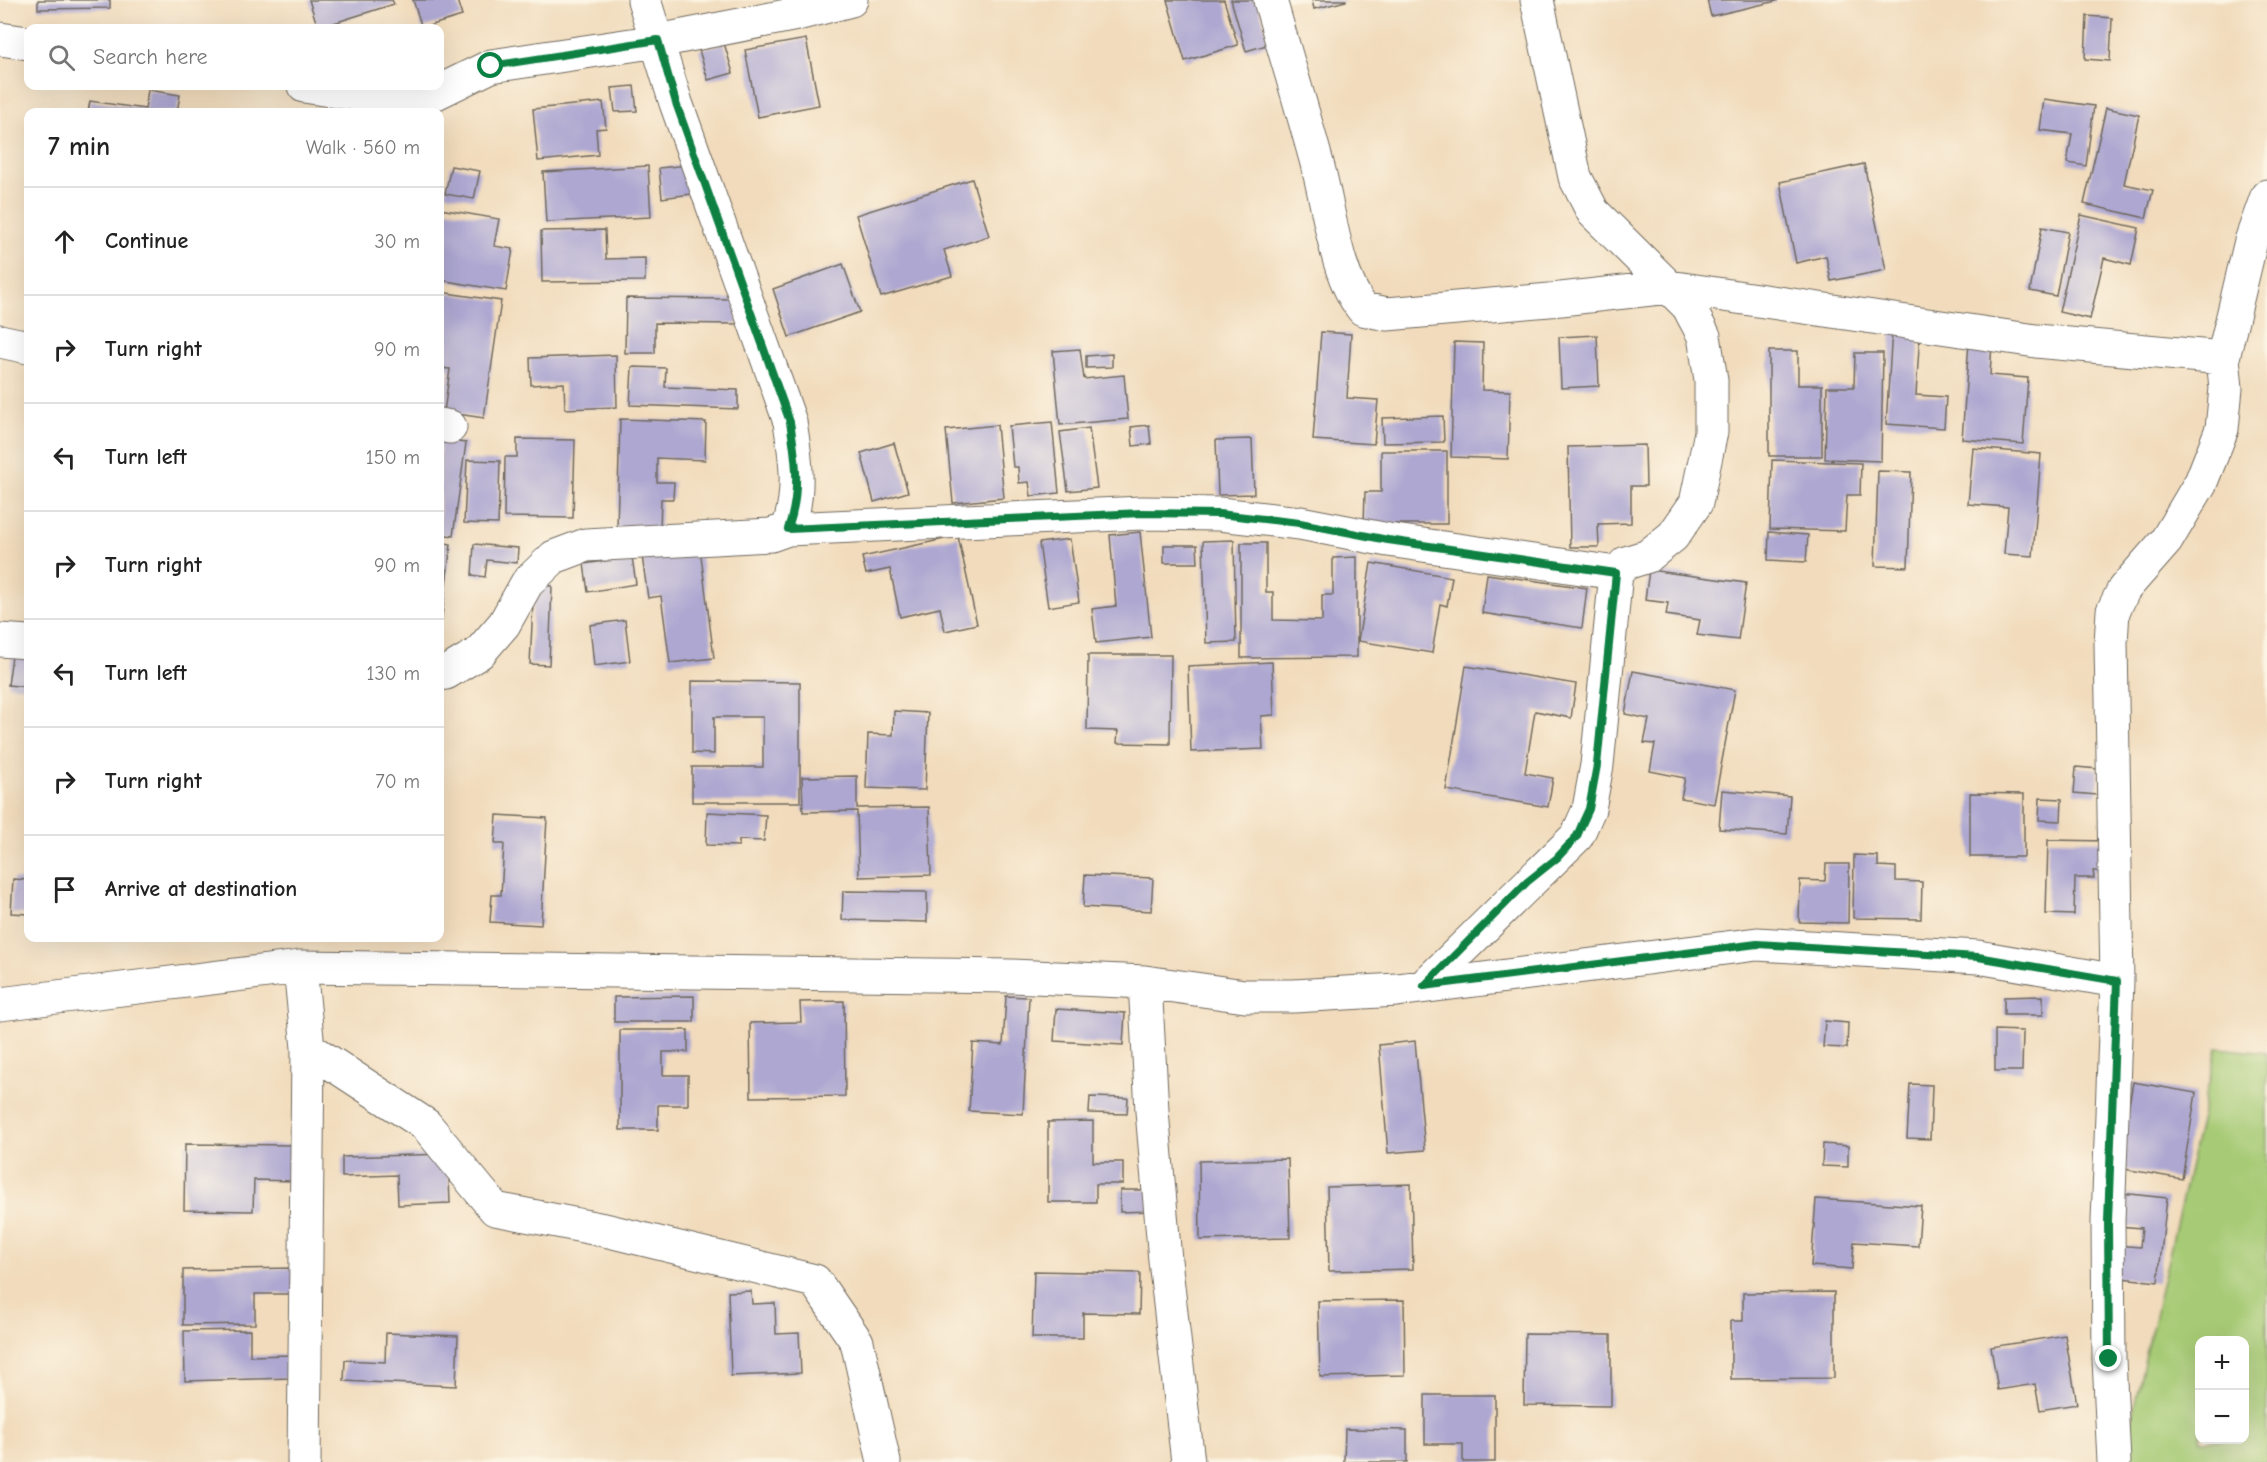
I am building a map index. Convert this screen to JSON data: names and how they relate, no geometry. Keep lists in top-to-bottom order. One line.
{"page":{"search":"Search here","heading":["7 min","Walk · 560 m"],"list":[["Continue","30 m"],["Turn right","90 m"],["Turn left","150 m"],["Turn right","90 m"],["Turn left","130 m"],["Turn right","70 m"],"Arrive at destination"],"map_buttons":["+","−"]}}
